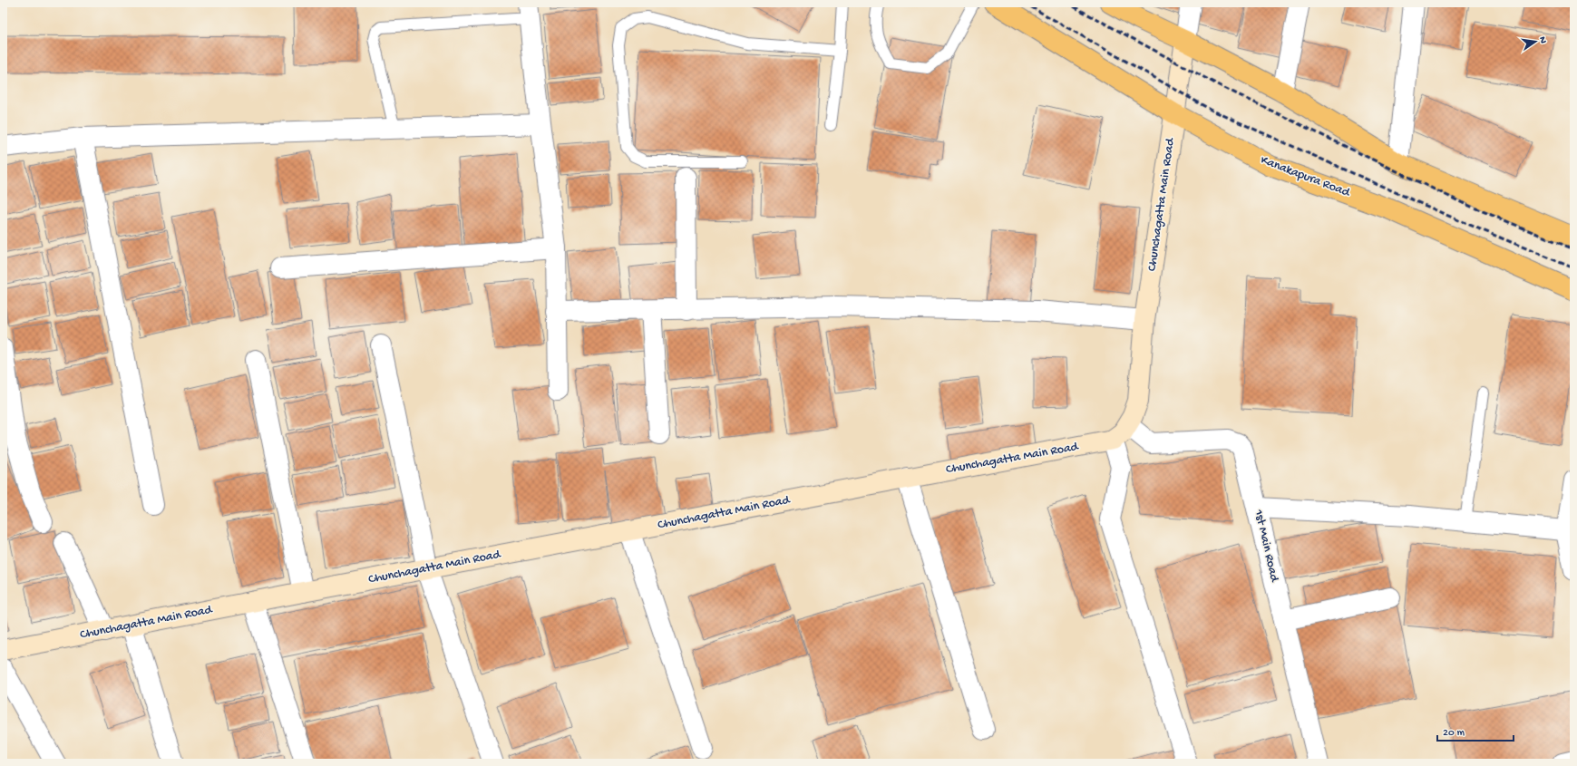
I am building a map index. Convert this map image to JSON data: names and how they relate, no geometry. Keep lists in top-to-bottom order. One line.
{"streets":{"highway":["Kanakapura Road"],"street":["Chunchagatta Main Road","1st Main Road"]},"crossings":[["Kanakapura Road","Chunchagatta Main Road"],["Chunchagatta Main Road","1st Main Road"]],"scale_bar":"20 m","north":"right"}
